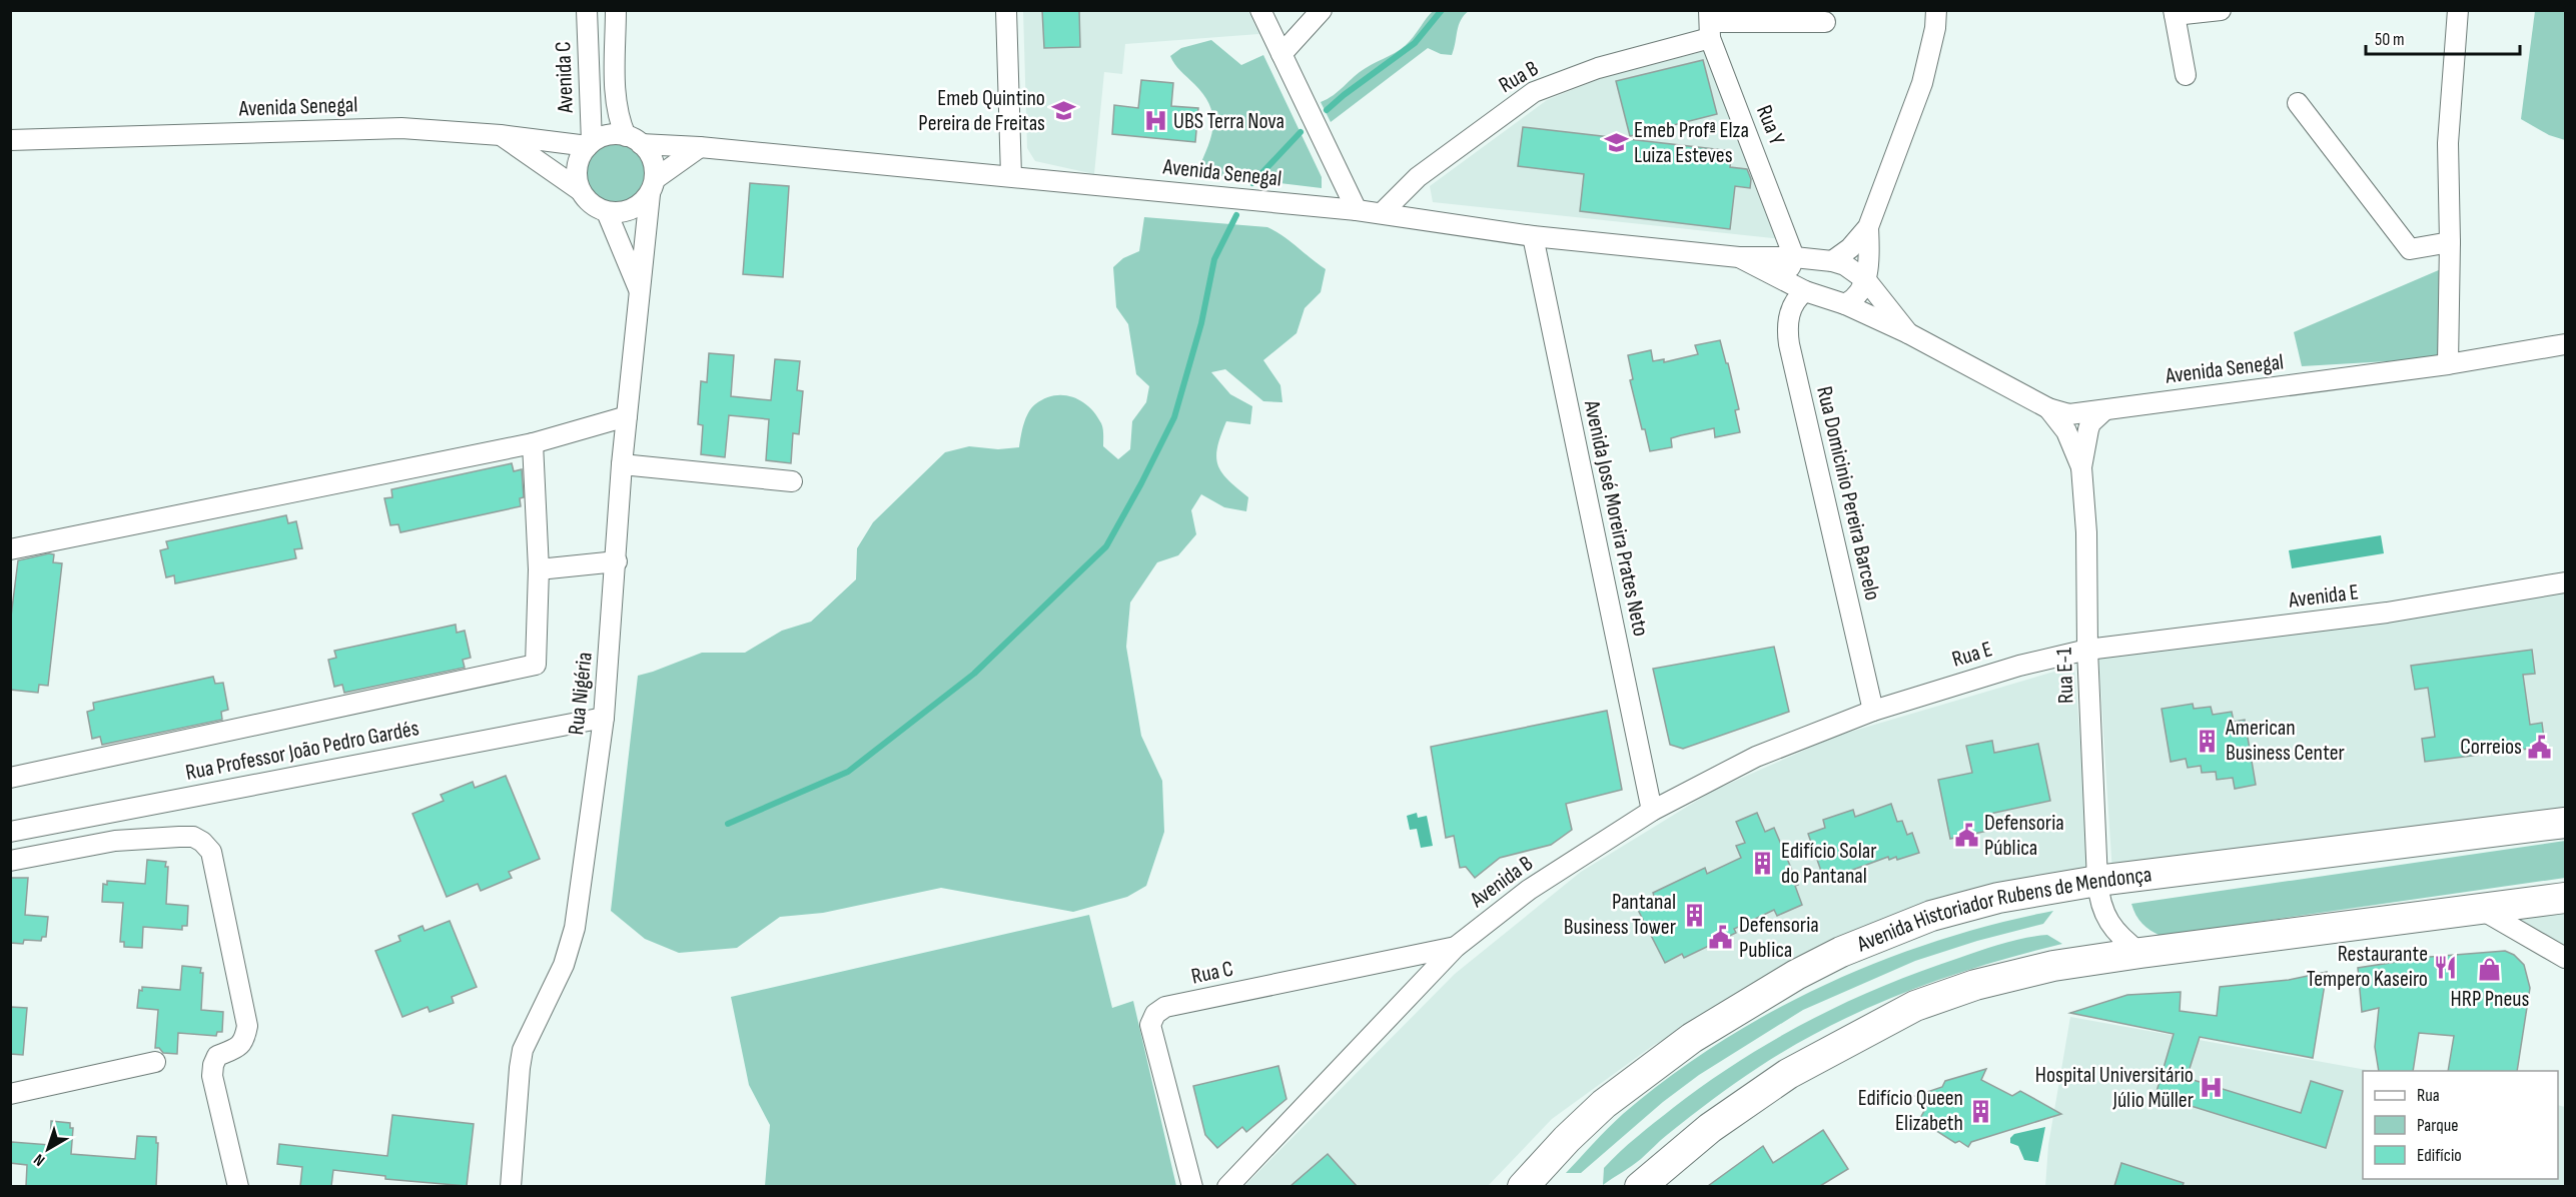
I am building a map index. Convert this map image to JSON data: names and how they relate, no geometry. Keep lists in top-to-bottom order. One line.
{"streets":{"main road":["Avenida Historiador Rubens de Mendonça"],"street":["Avenida C","Rua B","Avenida Senegal","Rua Y","Rua Domicinio Pereira Barcelo","Avenida José Moreira Prates Neto","Avenida E","Rua E","Rua E-1","Rua Nigéria","Rua Professor João Pedro Gardés","Avenida B","Rua C"]},"crossings":[["Avenida C","Avenida Senegal"],["Avenida C","Rua Nigéria"],["Rua B","Avenida Senegal"],["Rua B","Rua Y"],["Avenida Senegal","Rua Y"],["Avenida Senegal","Rua Domicinio Pereira Barcelo"],["Avenida Senegal","Avenida José Moreira Prates Neto"],["Avenida Senegal","Rua E-1"],["Avenida Senegal","Rua Nigéria"],["Rua Domicinio Pereira Barcelo","Rua E"],["Rua Domicinio Pereira Barcelo","Avenida B"],["Avenida José Moreira Prates Neto","Avenida B"],["Avenida E","Rua E"],["Avenida E","Rua E-1"],["Rua E","Rua E-1"],["Rua E","Avenida B"],["Rua E-1","Avenida Historiador Rubens de Mendonça"],["Rua Nigéria","Rua Professor João Pedro Gardés"],["Avenida B","Rua C"]],"places":{"school or university":["Emeb Quintino Pereira de Freitas","Emeb Profª Elza Luiza Esteves"],"hospital":["UBS Terra Nova","Hospital Universitário Júlio Müller"],"building":["American Business Center","Edifício Solar do Pantanal","Pantanal Business Tower","Edifício Queen Elizabeth"],"public building":["Correios","Defensoria Pública","Defensoria Publica"],"restaurant":["Restaurante Tempero Kaseiro"],"shop":["HRP Pneus"]},"legend":["Rua","Parque","Edifício"],"scale_bar":"50 m","north":"bottom left"}
